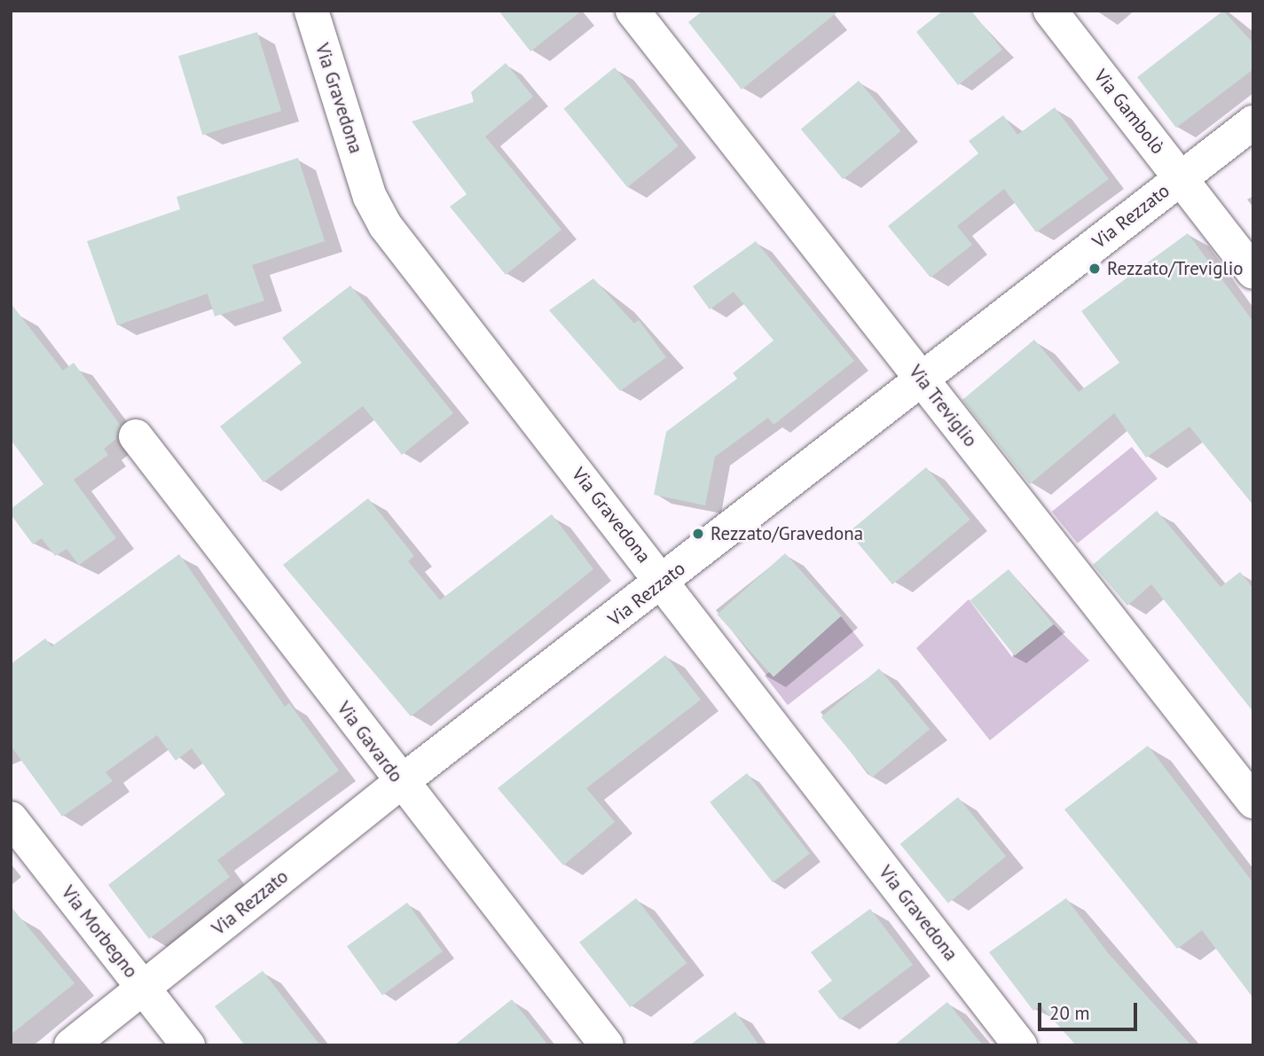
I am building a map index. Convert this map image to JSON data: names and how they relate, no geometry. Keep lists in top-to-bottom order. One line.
{"streets":{"street":["Via Gravedona","Via Gambolò","Via Rezzato","Via Treviglio","Via Gavardo","Via Morbegno"]},"crossings":[["Via Gravedona","Via Rezzato"],["Via Gambolò","Via Rezzato"],["Via Rezzato","Via Treviglio"],["Via Rezzato","Via Gavardo"],["Via Rezzato","Via Morbegno"]],"places":["Rezzato/Treviglio","Rezzato/Gravedona"],"scale_bar":"20 m"}
